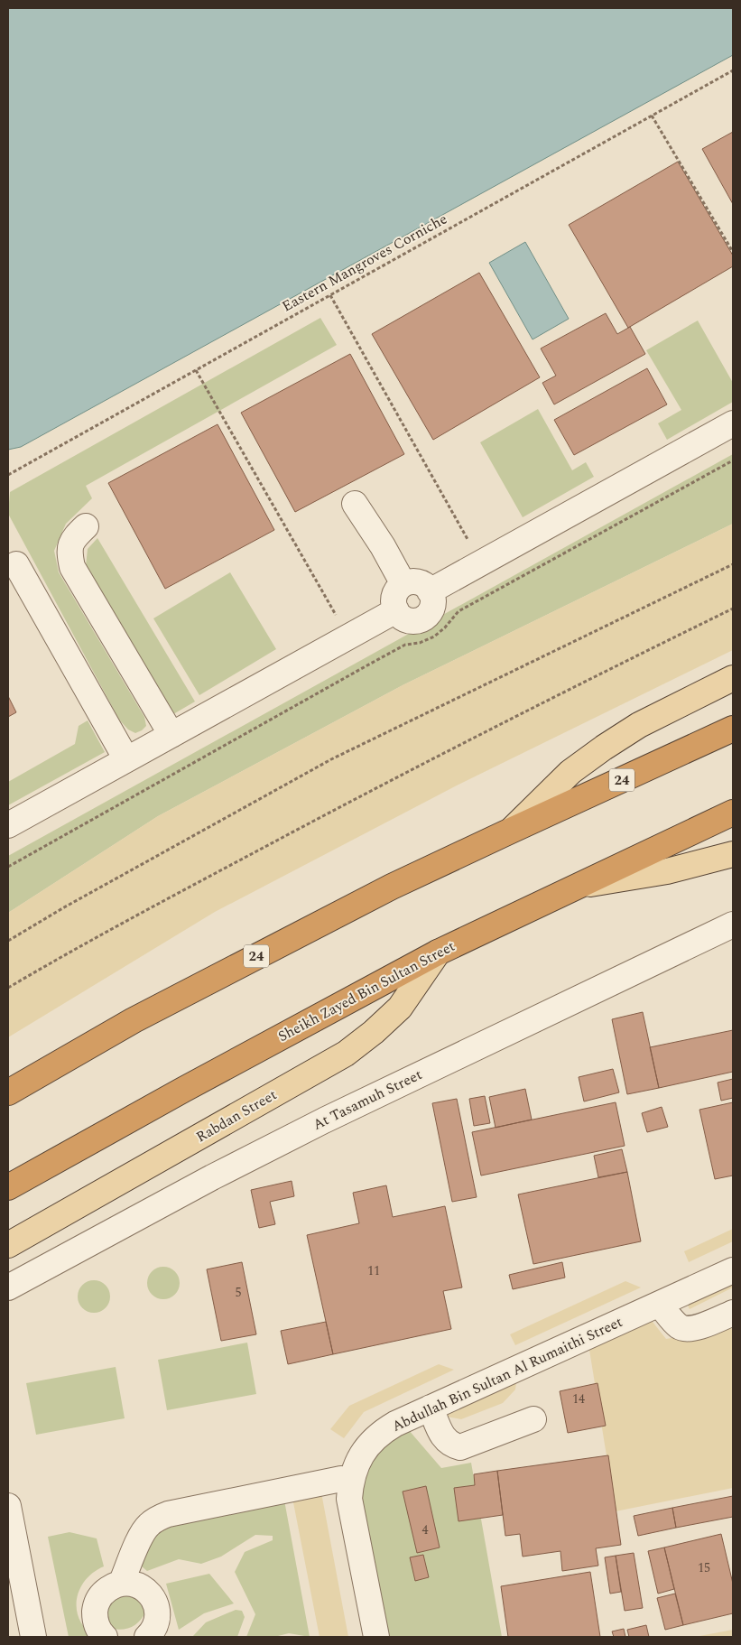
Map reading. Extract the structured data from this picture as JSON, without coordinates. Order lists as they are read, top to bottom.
{
  "streets": {
    "highway": ["24", "Sheikh Zayed Bin Sultan Street"],
    "main road": ["Rabdan Street"],
    "street": ["At Tasamuh Street", "Abdullah Bin Sultan Al Rumaithi Street"],
    "path": ["Eastern Mangroves Corniche"]
  },
  "crossings": [
    ["Sheikh Zayed Bin Sultan Street", "Rabdan Street"]
  ],
  "house_numbers": [
    "11",
    "5",
    "14",
    "4",
    "15"
  ]
}
